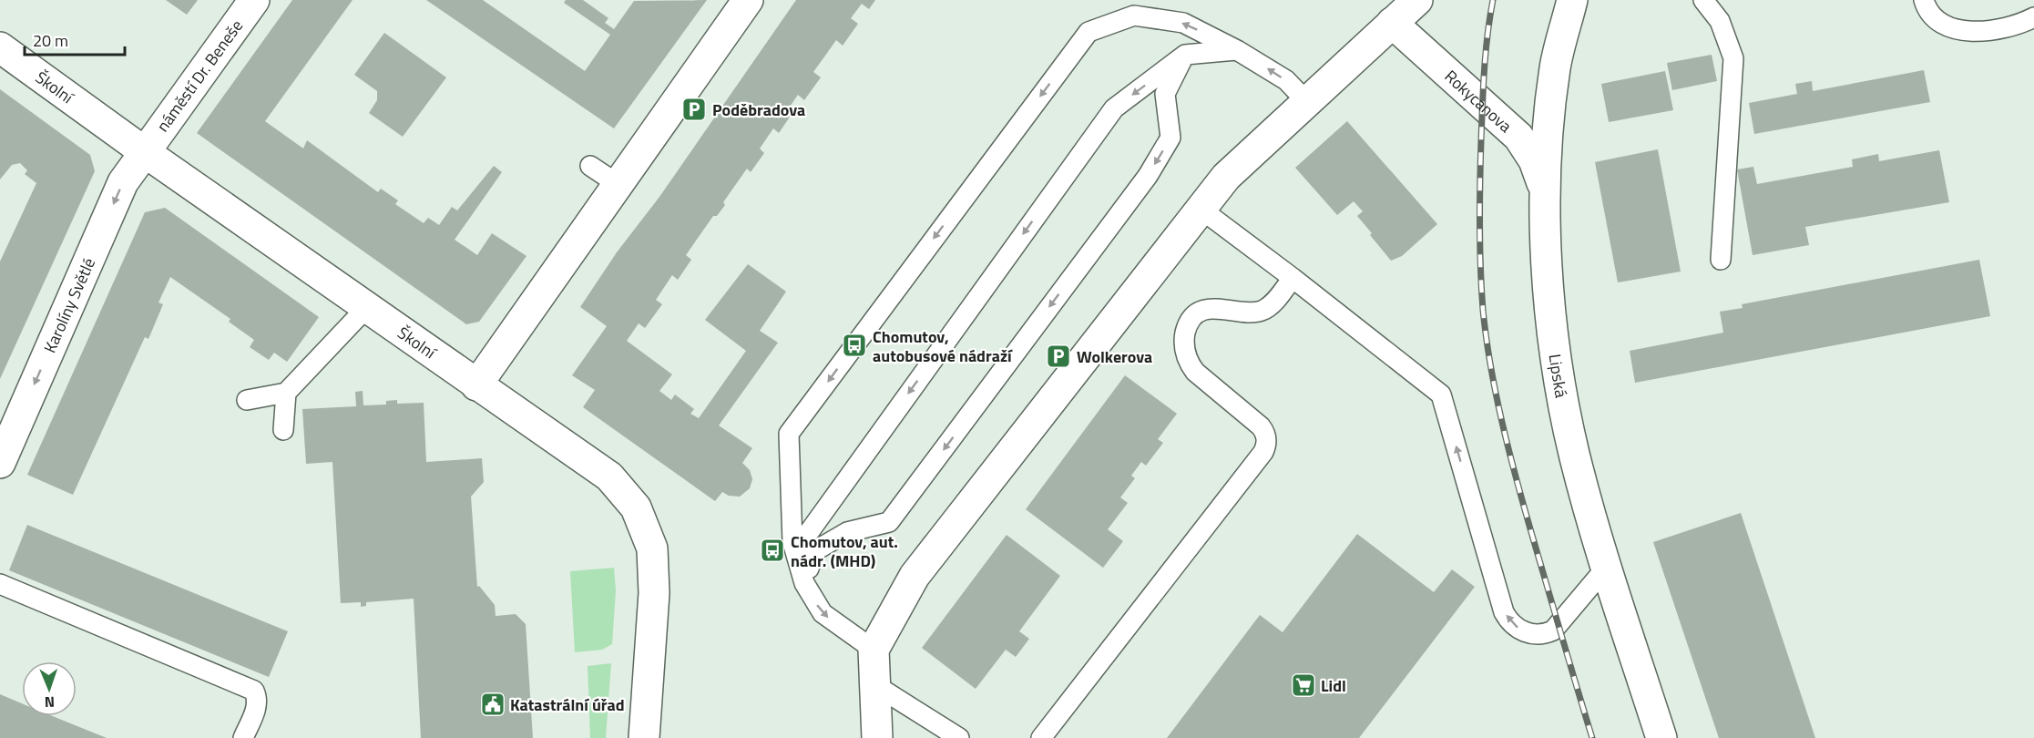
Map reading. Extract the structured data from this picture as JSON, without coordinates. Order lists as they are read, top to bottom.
{
  "streets": {
    "street": [
      "náměstí Dr. Beneše",
      "Školní",
      "Rokycanova",
      "Karolíny Světlé",
      "Lipská"
    ]
  },
  "crossings": [
    ["náměstí Dr. Beneše", "Školní"],
    ["náměstí Dr. Beneše", "Karolíny Světlé"],
    ["Školní", "Karolíny Světlé"],
    ["Rokycanova", "Lipská"]
  ],
  "one_way": ["Karolíny Světlé"],
  "places": {
    "parking": ["Poděbradova", "Wolkerova"],
    "bus stop": ["Chomutov, autobusové nádraží", "Chomutov, aut. nádr. (MHD)"],
    "supermarket": ["Lidl"],
    "public building": ["Katastrální úřad"]
  },
  "scale_bar": "20 m",
  "north": "bottom"
}
